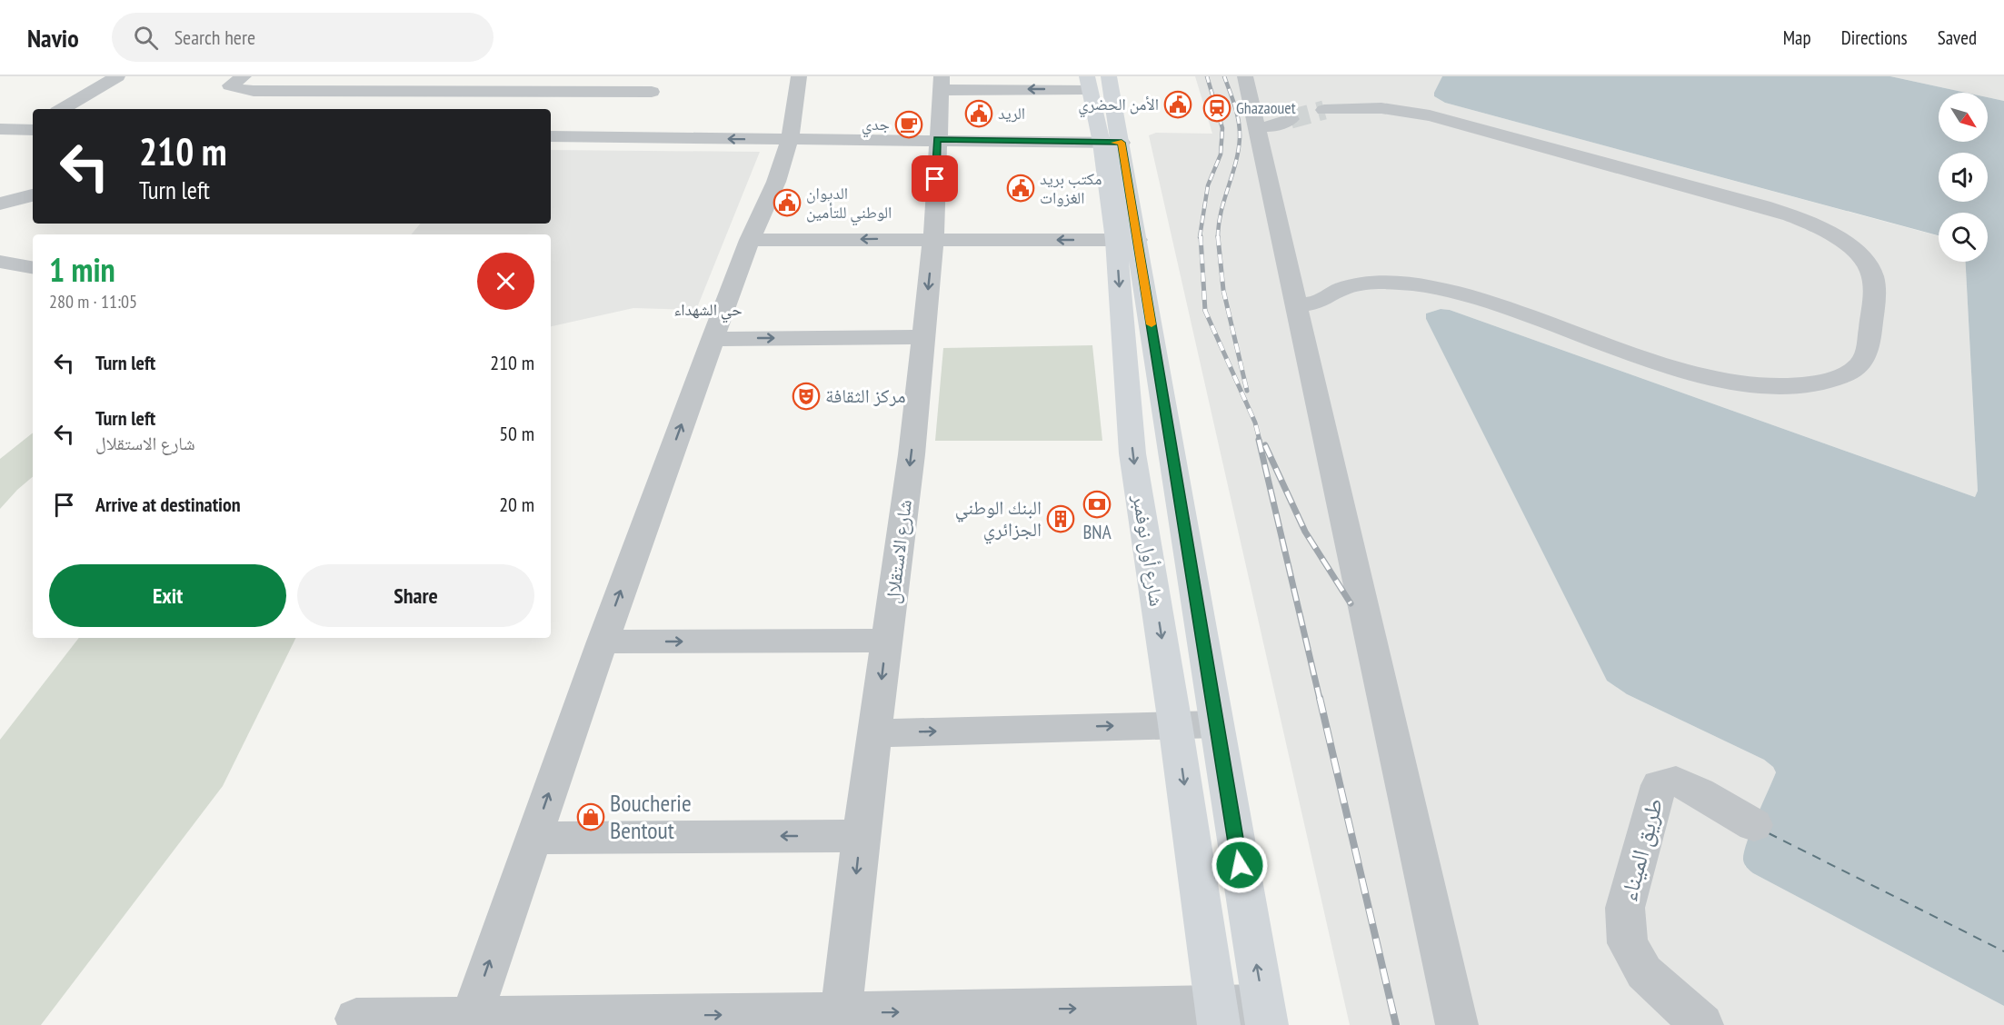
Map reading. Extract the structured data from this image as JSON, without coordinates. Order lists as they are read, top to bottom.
{
  "streets": {
    "main road": ["شارع أول نوفمبر"],
    "street": ["شارع الاستقلال", "طريق الميناء"]
  },
  "districts": ["حي الشهداء"],
  "places": {
    "public building": [
      "الأمن الحضري",
      "الريد",
      "مكتب بريد الغزوات",
      "الديوان الوطني للتأمين"
    ],
    "station": ["Ghazaouet"],
    "cafe": ["جدي"],
    "theatre": ["مركز الثقافة"],
    "bank": ["BNA"],
    "building": ["البنك الوطني الجزائري"],
    "shop": ["Boucherie Bentout"]
  },
  "north": "bottom right",
  "page": {
    "header": "Navio",
    "search": "Search here",
    "nav": ["Map", "Directions", "Saved"],
    "turn": ["210 m", "Turn left"],
    "heading": ["1 min", "280 m · 11:05"],
    "list": [
      {
        "name": "Turn left",
        "value": "210 m"
      },
      {
        "name": "Turn left",
        "note": "شارع الاستقلال",
        "value": "50 m"
      },
      {
        "name": "Arrive at destination",
        "value": "20 m"
      }
    ],
    "buttons": ["Exit", "Share"]
  }
}
